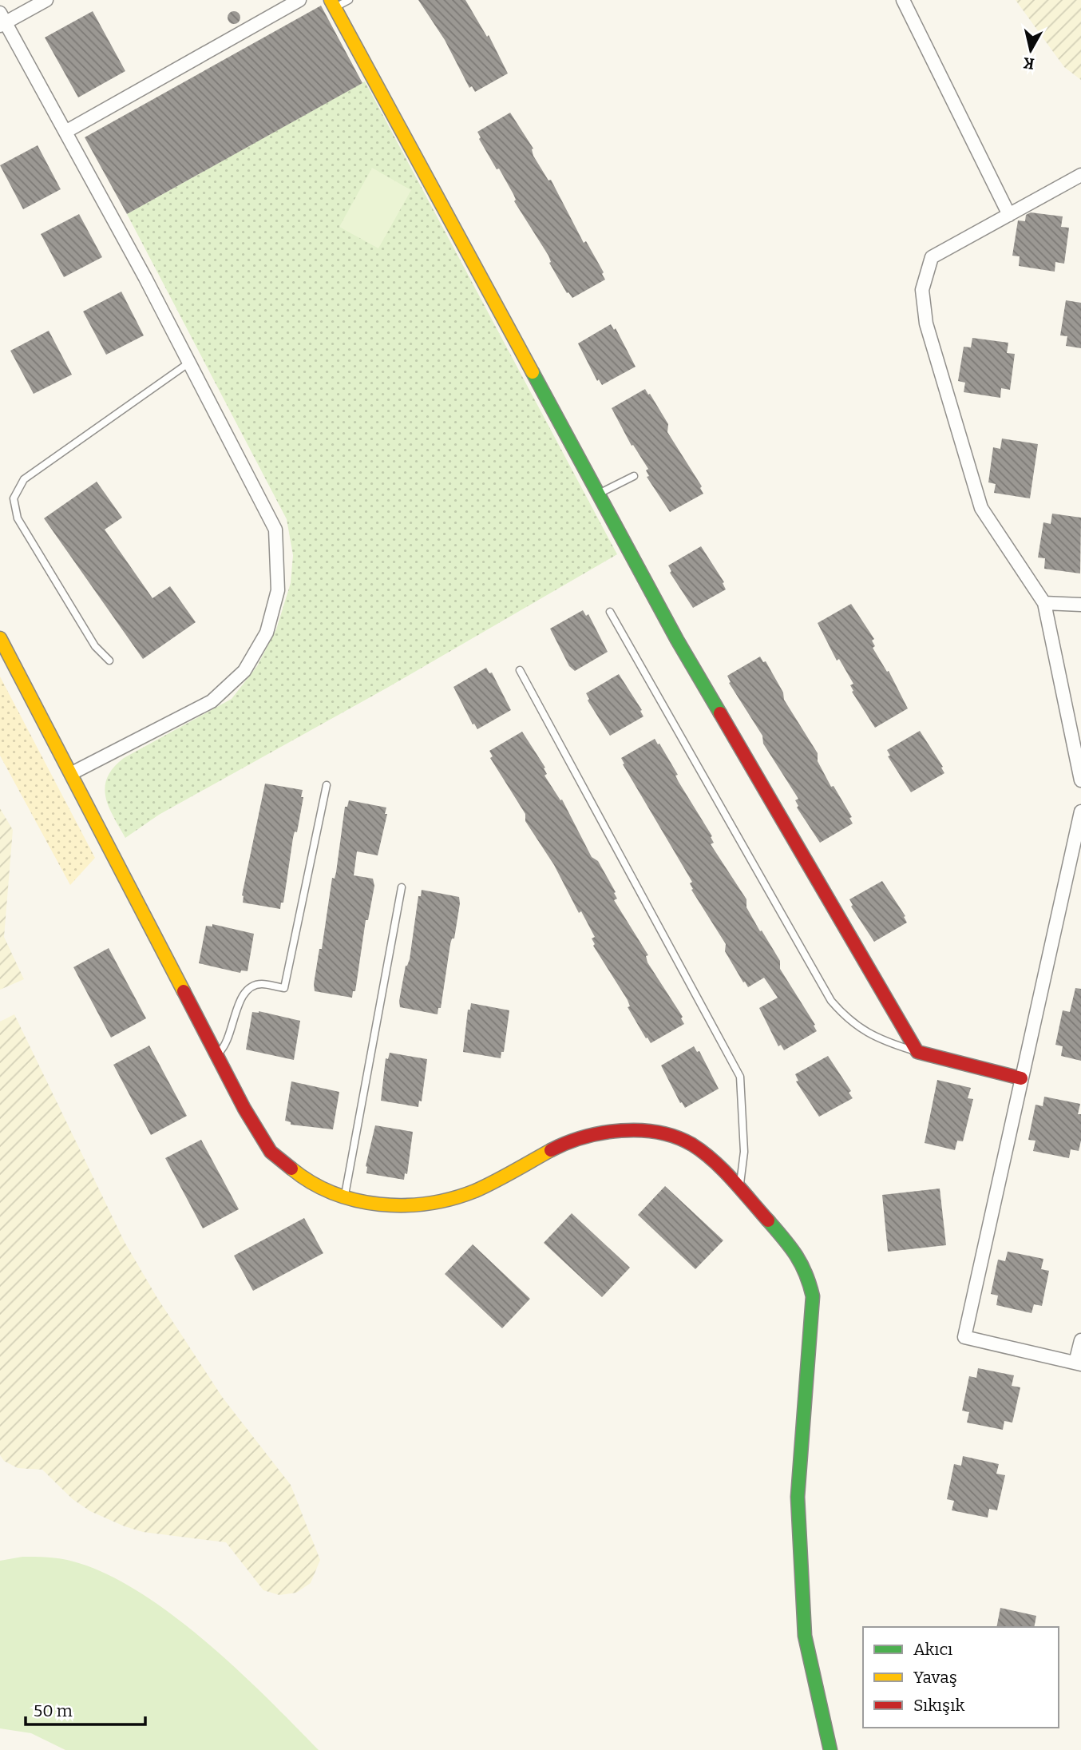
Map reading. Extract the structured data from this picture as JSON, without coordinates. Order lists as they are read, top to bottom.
{
  "legend": ["Akıcı", "Yavaş", "Sıkışık"],
  "scale_bar": "50 m",
  "north": "bottom"
}
